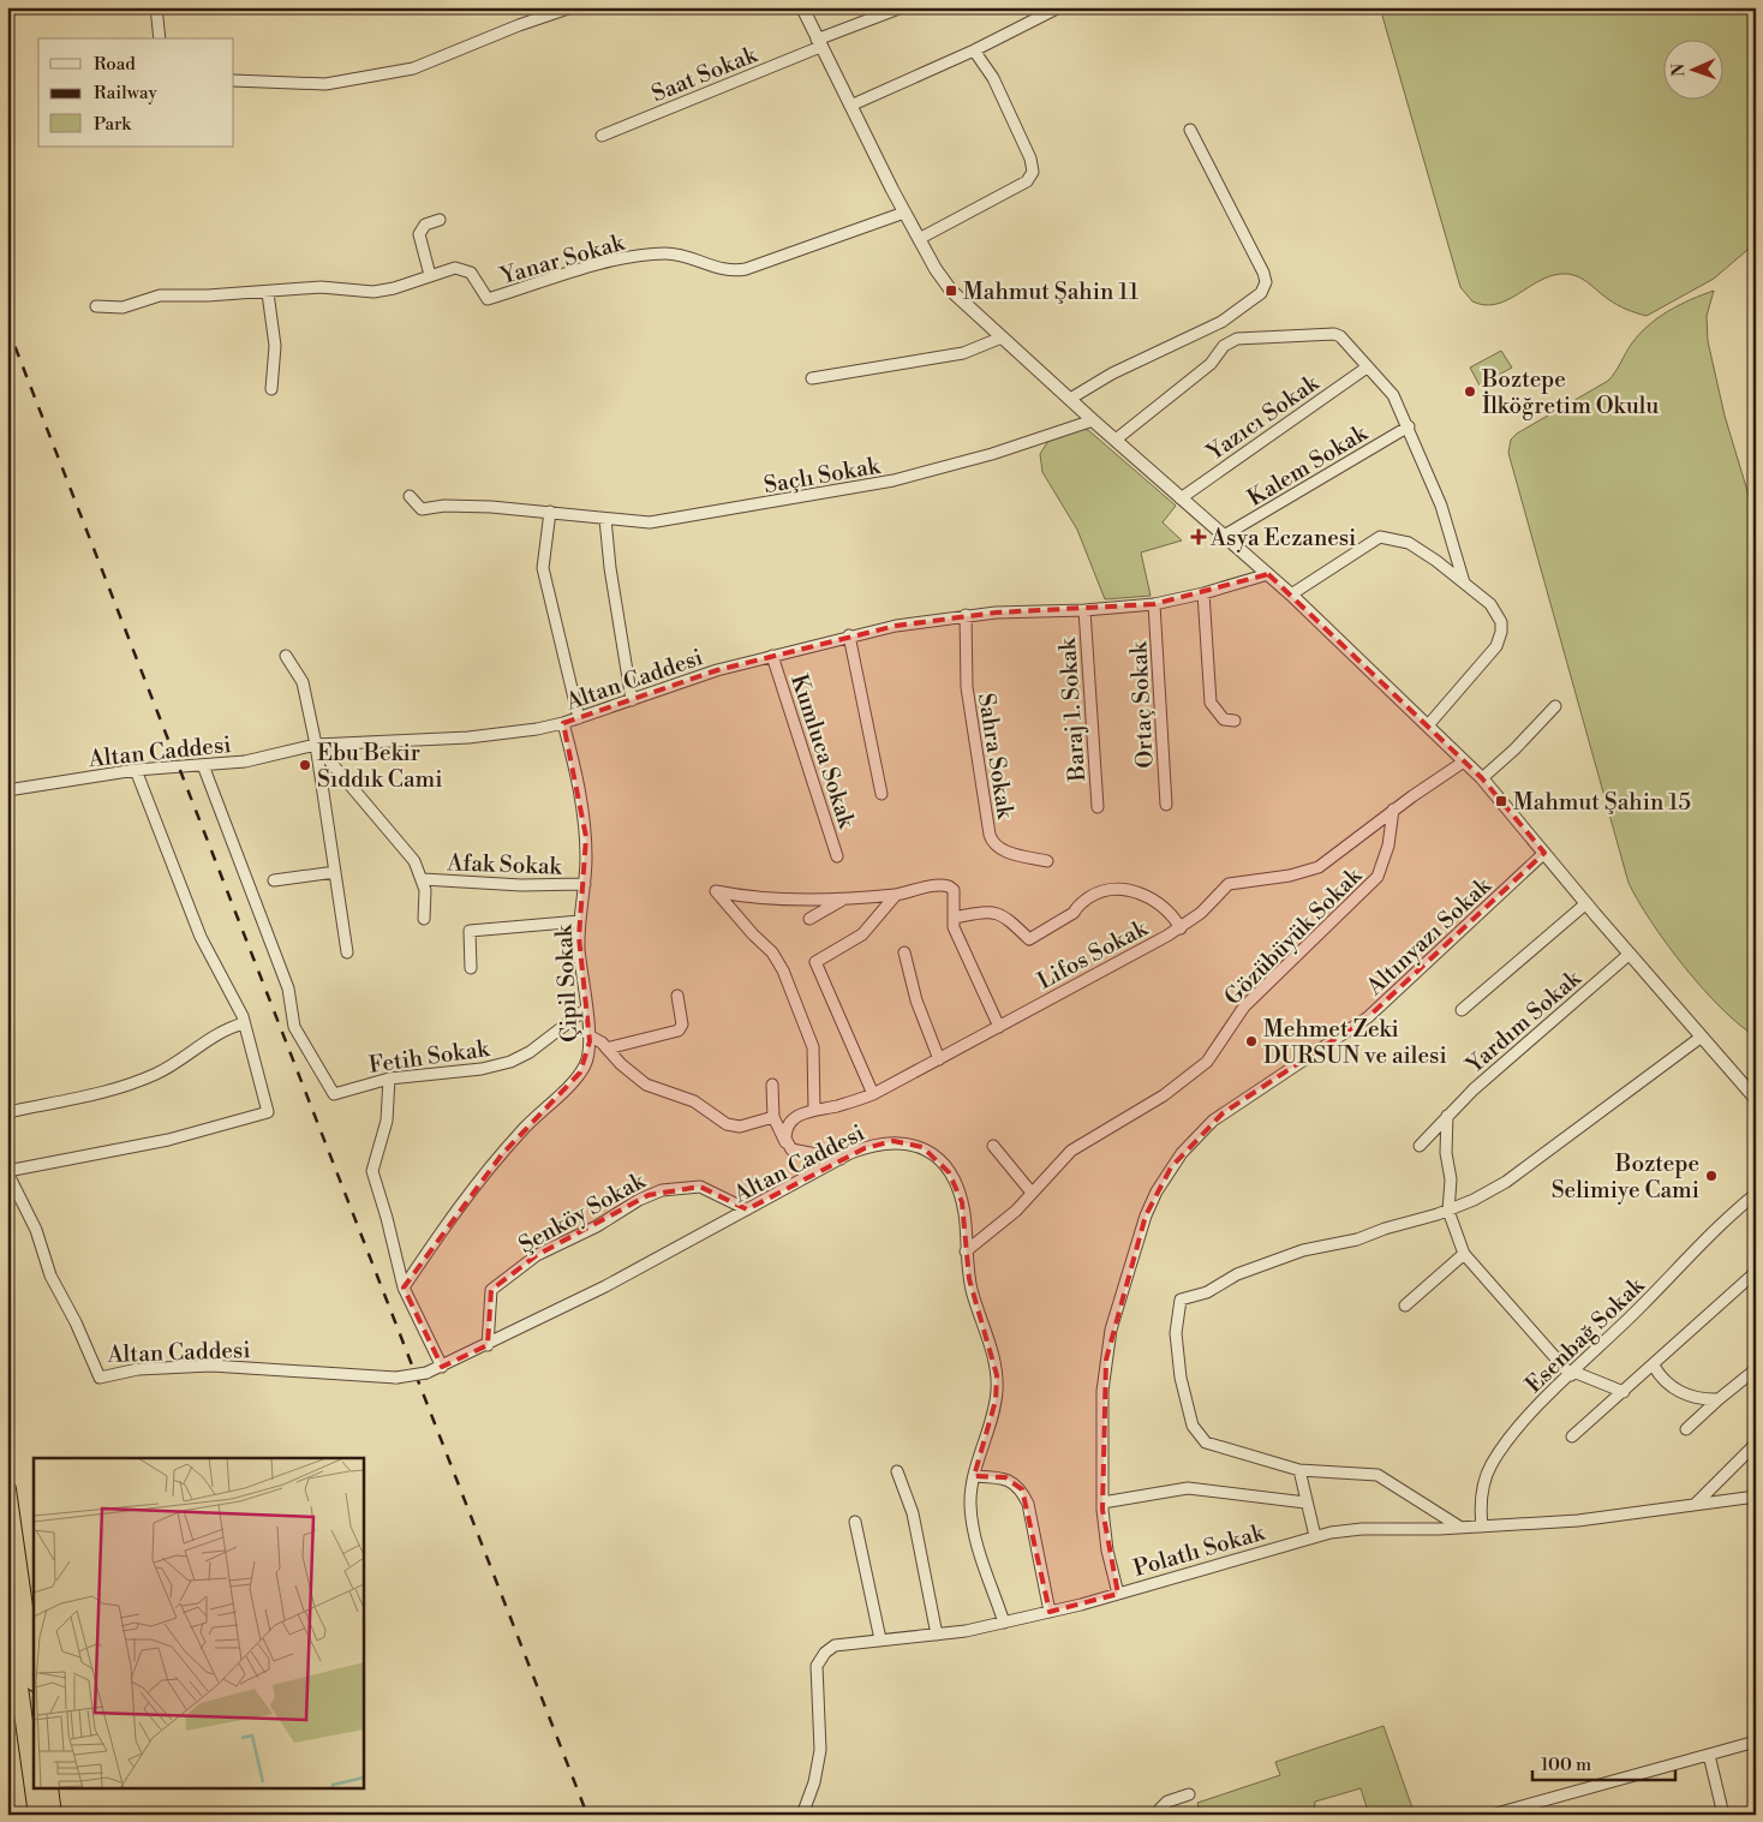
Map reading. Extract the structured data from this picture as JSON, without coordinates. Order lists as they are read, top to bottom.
{
  "streets": {
    "street": [
      "Saat Sokak",
      "Yanar Sokak",
      "Yazıcı Sokak",
      "Kalem Sokak",
      "Saçlı Sokak",
      "Altan Caddesi",
      "Ortaç Sokak",
      "Baraj 1. Sokak",
      "Kumluca Sokak",
      "Sahra Sokak",
      "Afak Sokak",
      "Gözübüyük Sokak",
      "Altınyazı Sokak",
      "Lifos Sokak",
      "Çipil Sokak",
      "Yardım Sokak",
      "Fetih Sokak",
      "Şenköy Sokak",
      "Esenbağ Sokak",
      "Polatlı Sokak"
    ]
  },
  "crossings": [
    ["Altan Caddesi", "Ortaç Sokak"],
    ["Altan Caddesi", "Baraj 1. Sokak"],
    ["Altan Caddesi", "Kumluca Sokak"],
    ["Altan Caddesi", "Sahra Sokak"],
    ["Altan Caddesi", "Gözübüyük Sokak"],
    ["Altan Caddesi", "Çipil Sokak"],
    ["Altan Caddesi", "Fetih Sokak"],
    ["Altan Caddesi", "Şenköy Sokak"],
    ["Altan Caddesi", "Polatlı Sokak"],
    ["Afak Sokak", "Çipil Sokak"],
    ["Gözübüyük Sokak", "Lifos Sokak"],
    ["Altınyazı Sokak", "Polatlı Sokak"],
    ["Çipil Sokak", "Fetih Sokak"],
    ["Esenbağ Sokak", "Polatlı Sokak"]
  ],
  "places": {
    "transit": ["Mahmut Şahin 11", "Mahmut Şahin 15"],
    "other": [
      "Boztepe İlköğretim Okulu",
      "Ebu Bekir Sıddık Cami",
      "Mehmet Zeki DURSUN ve ailesi",
      "Boztepe Selimiye Cami"
    ],
    "health": ["Asya Eczanesi"]
  },
  "legend": ["Road", "Railway", "Park"],
  "scale_bar": "100 m",
  "north": "left"
}
